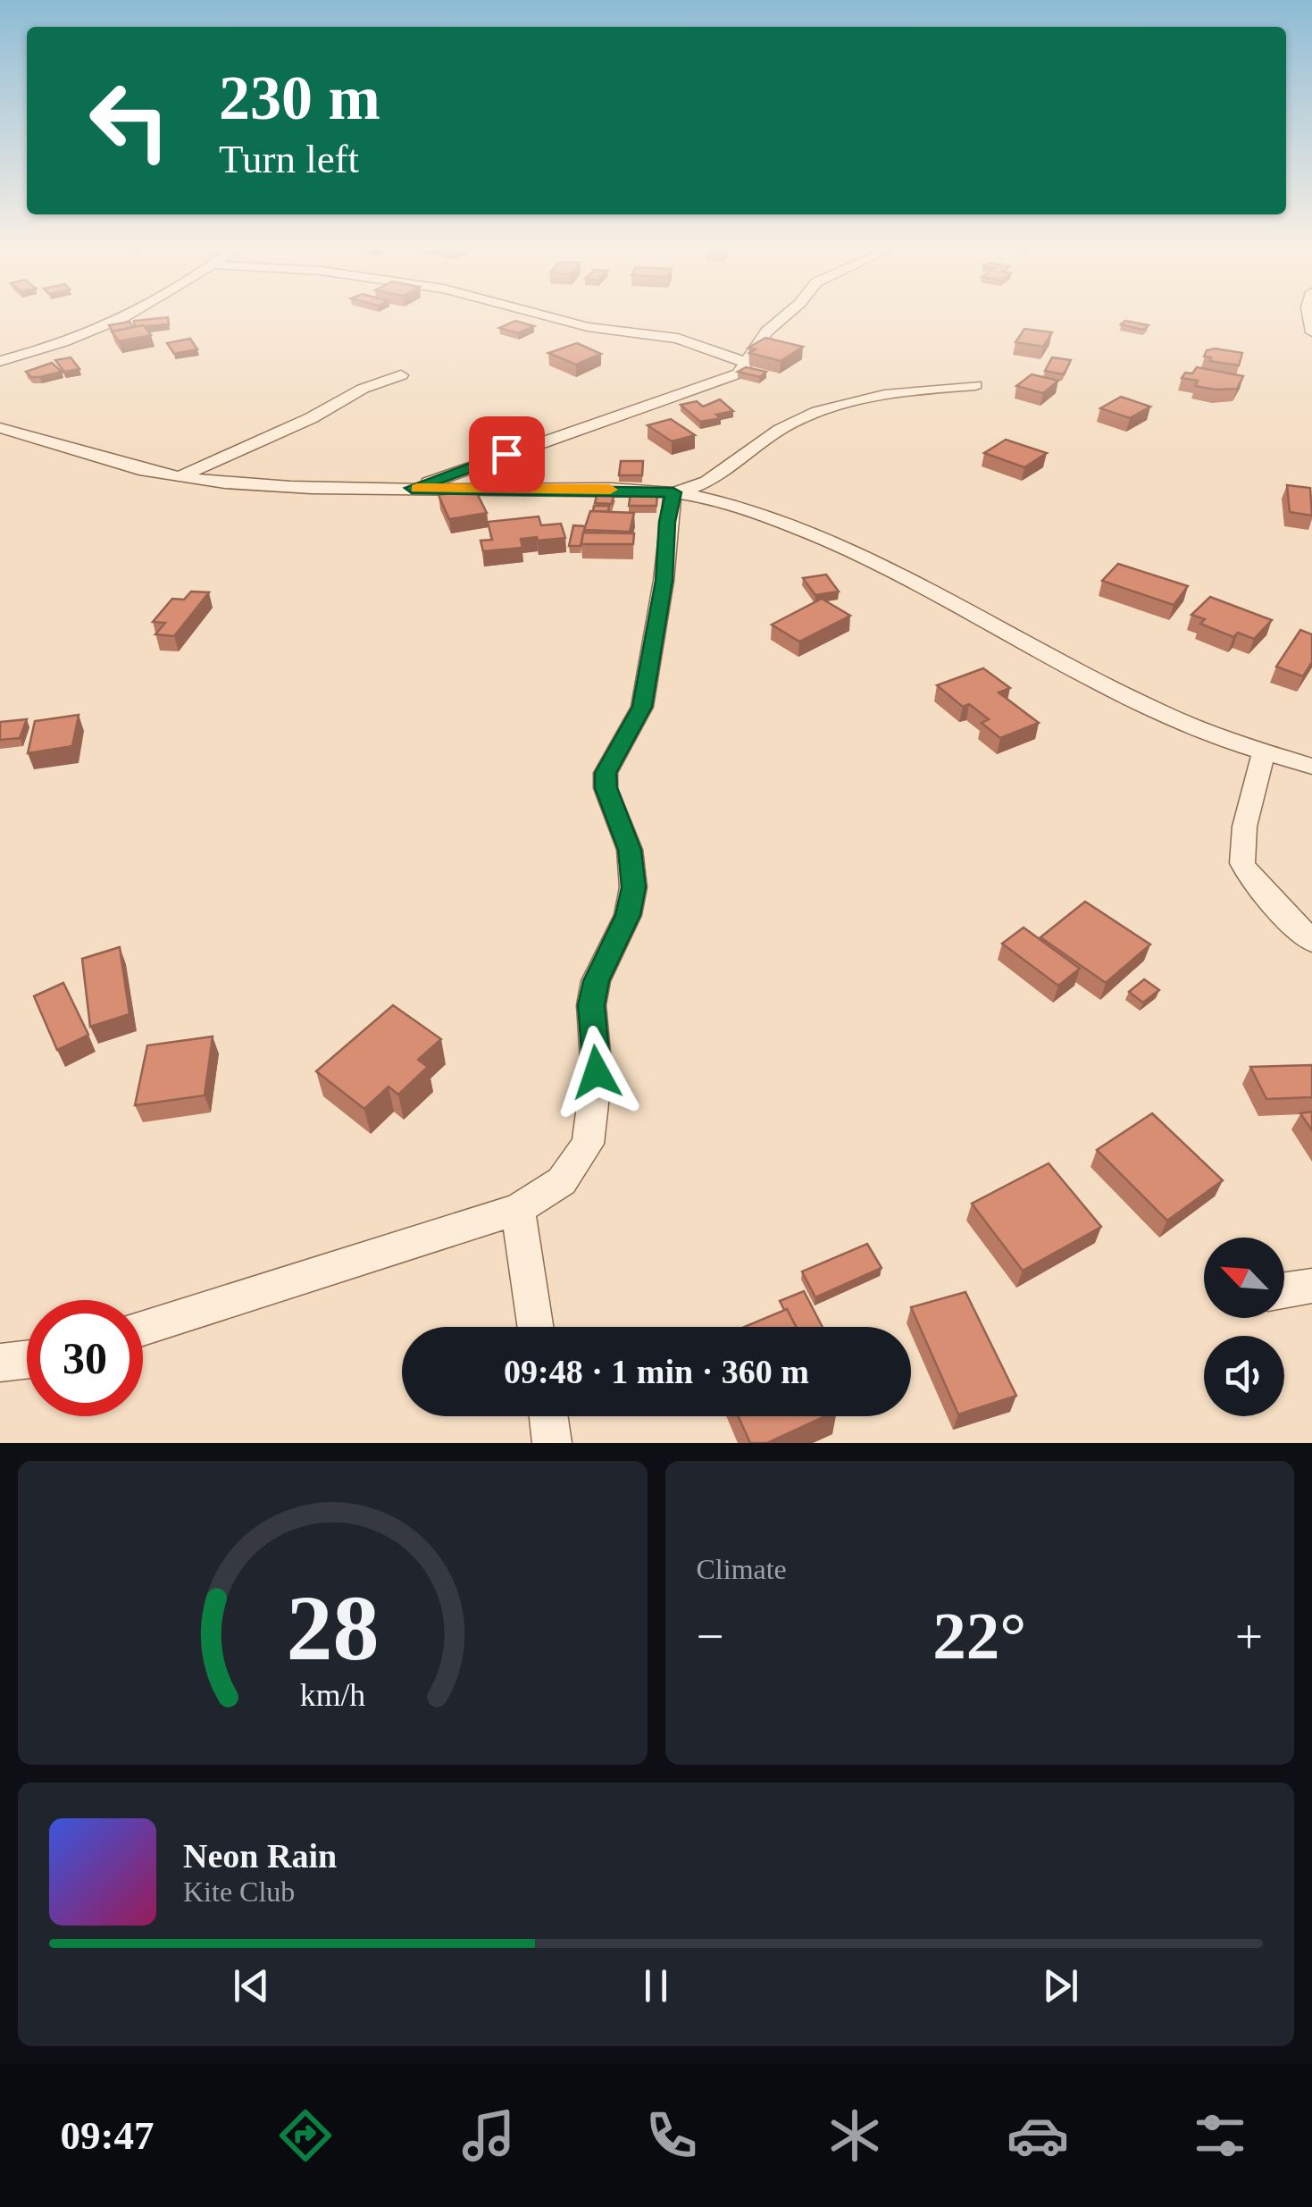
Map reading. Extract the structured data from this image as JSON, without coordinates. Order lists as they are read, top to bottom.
{
  "north": "top left",
  "page": {
    "turn": ["230 m", "Turn left"],
    "limit": "30",
    "trip": "09:48 · 1 min · 360 m",
    "tile": "Climate",
    "heat": ["−", "22°", "+"],
    "song": ["Neon Rain", "Kite Club"],
    "tabs": "09:47",
    "gauge": ["28", "km/h"]
  }
}
